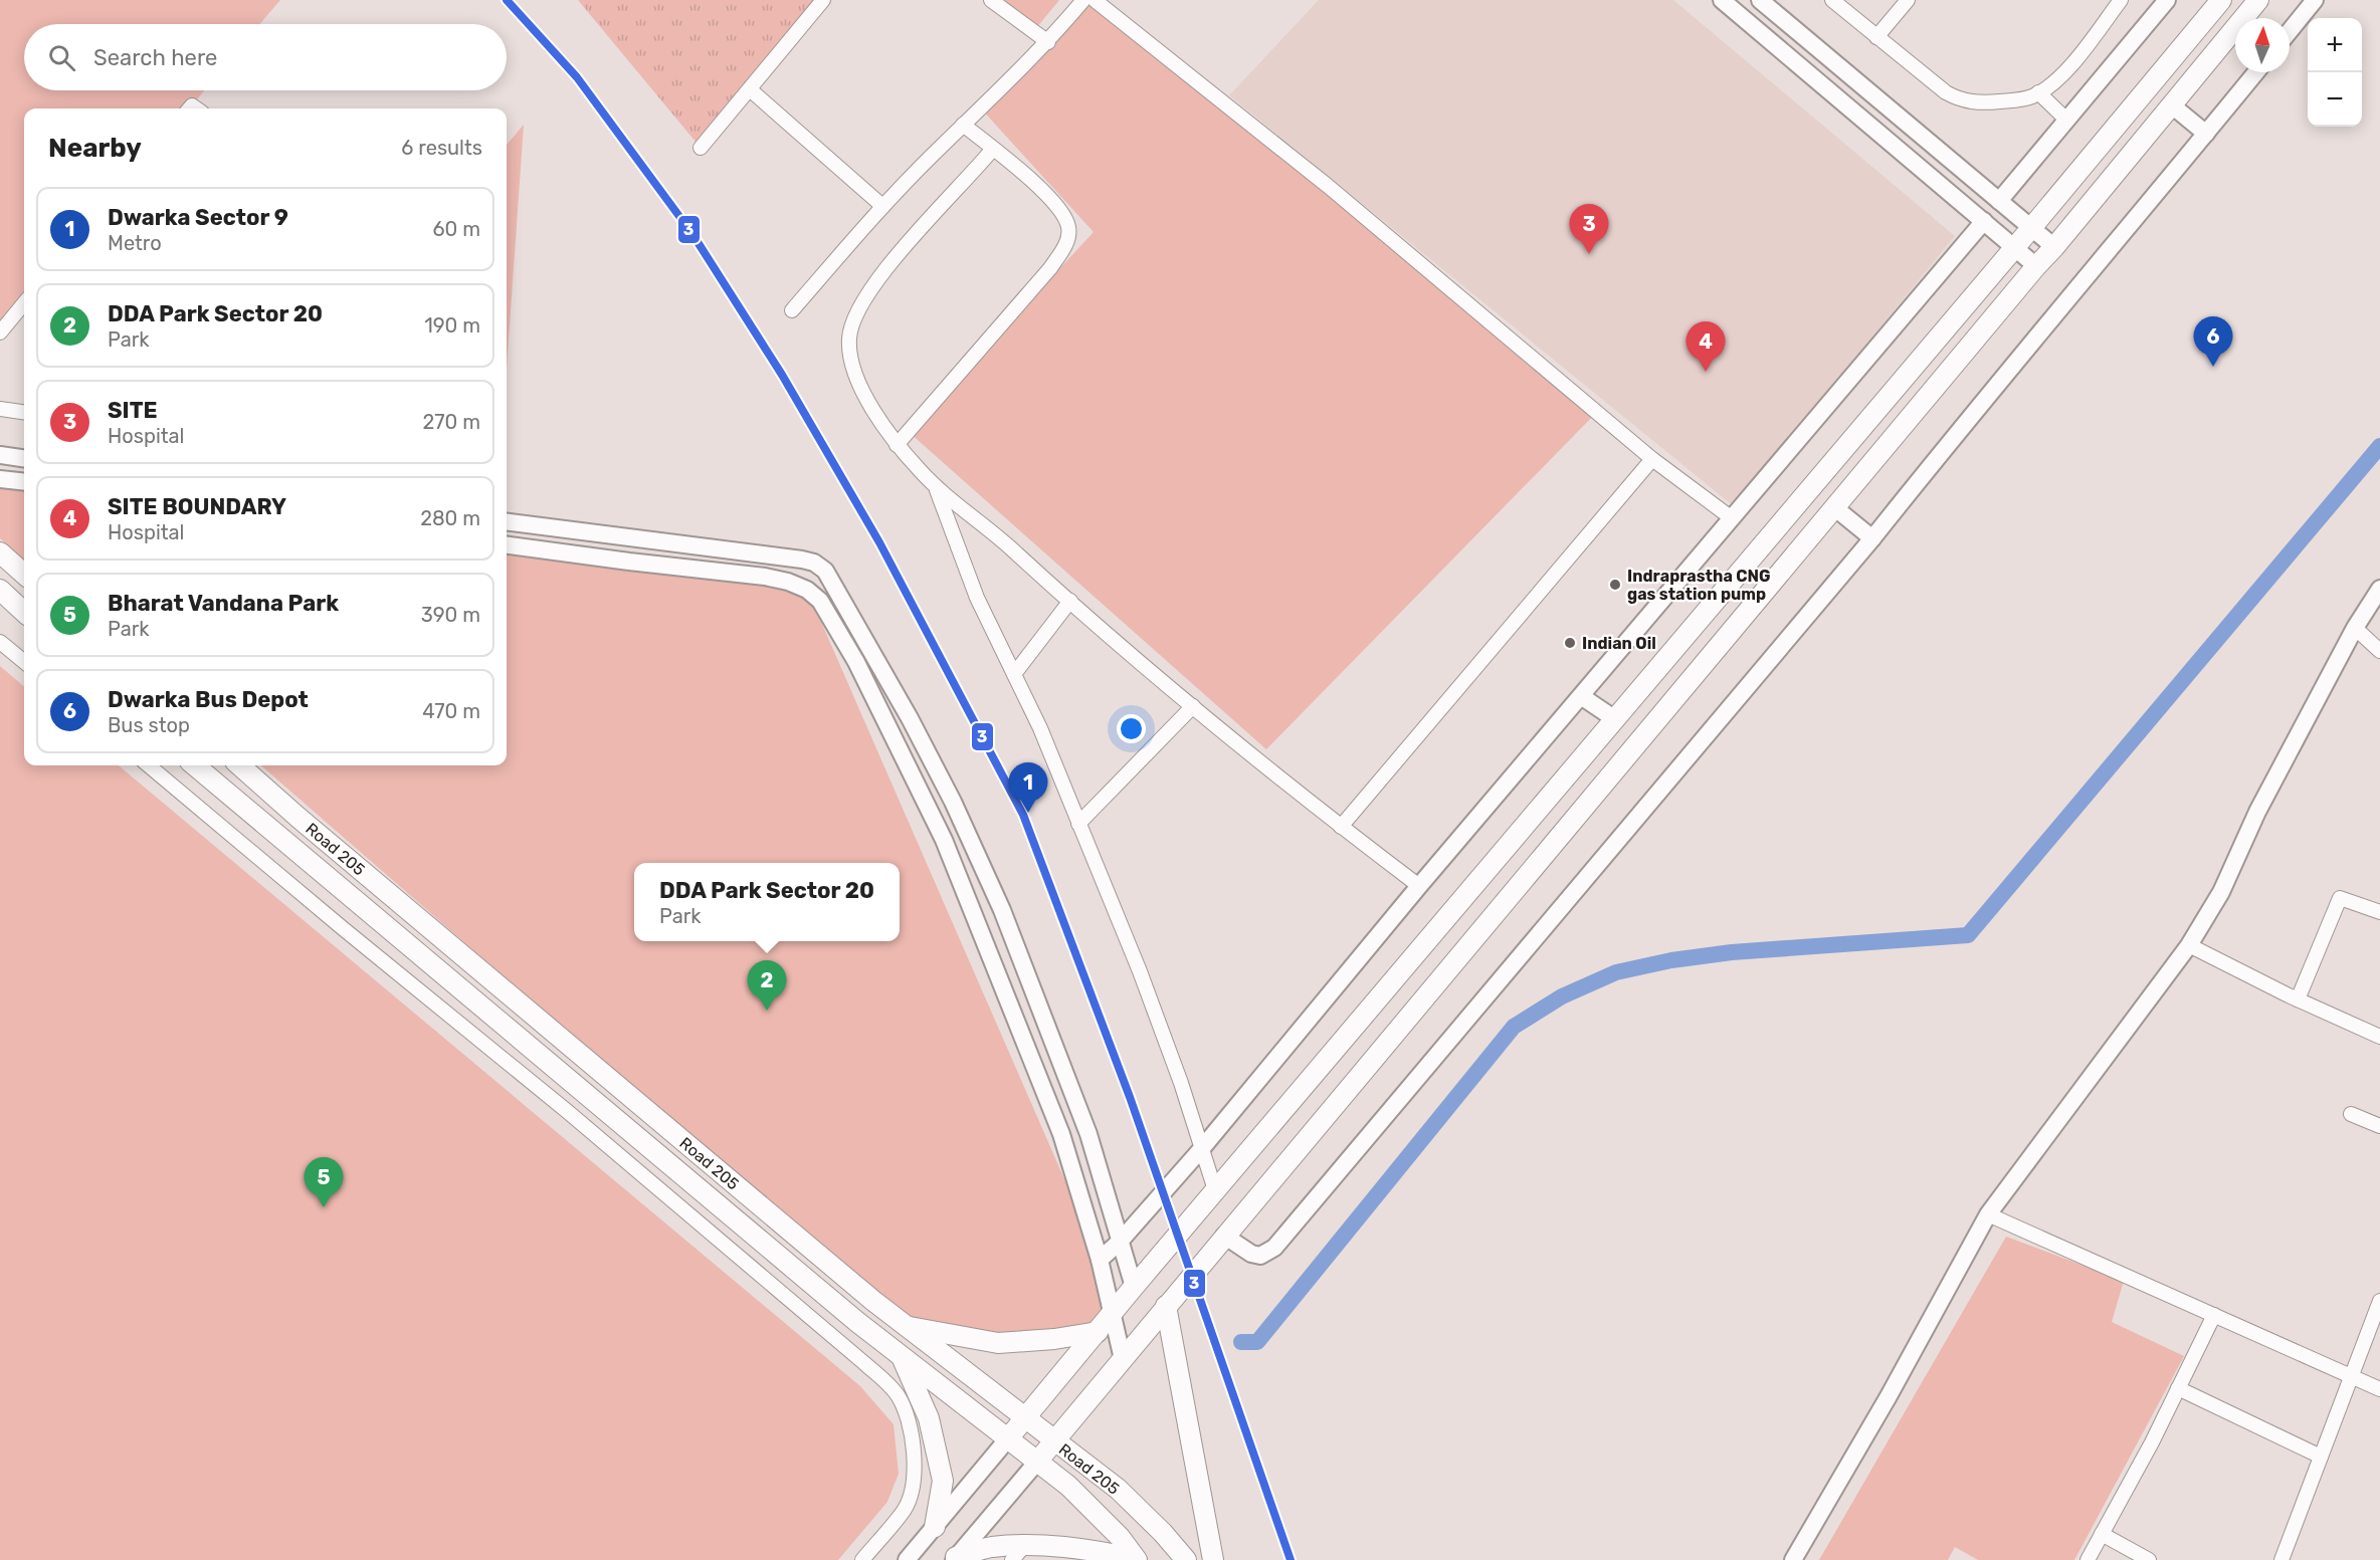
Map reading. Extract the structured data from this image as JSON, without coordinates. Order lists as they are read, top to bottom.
{
  "streets": {
    "main road": ["Road 205"]
  },
  "places": ["Indraprastha CNG gas station pump", "Indian Oil"],
  "lines": ["transit line 3"],
  "north": "top",
  "page": {
    "map_buttons": ["+", "−"],
    "search": "Search here",
    "heading": ["Nearby", "6 results"],
    "list": [
      {
        "mark": "1",
        "name": "Dwarka Sector 9",
        "note": "Metro",
        "value": "60 m"
      },
      {
        "mark": "2",
        "name": "DDA Park Sector 20",
        "note": "Park",
        "value": "190 m"
      },
      {
        "mark": "3",
        "name": "SITE",
        "note": "Hospital",
        "value": "270 m"
      },
      {
        "mark": "4",
        "name": "SITE BOUNDARY",
        "note": "Hospital",
        "value": "280 m"
      },
      {
        "mark": "5",
        "name": "Bharat Vandana Park",
        "note": "Park",
        "value": "390 m"
      },
      {
        "mark": "6",
        "name": "Dwarka Bus Depot",
        "note": "Bus stop",
        "value": "470 m"
      }
    ],
    "pins": [
      "3",
      "6",
      "4",
      "1",
      "2",
      "5"
    ],
    "popup": ["DDA Park Sector 20", "Park"]
  }
}
